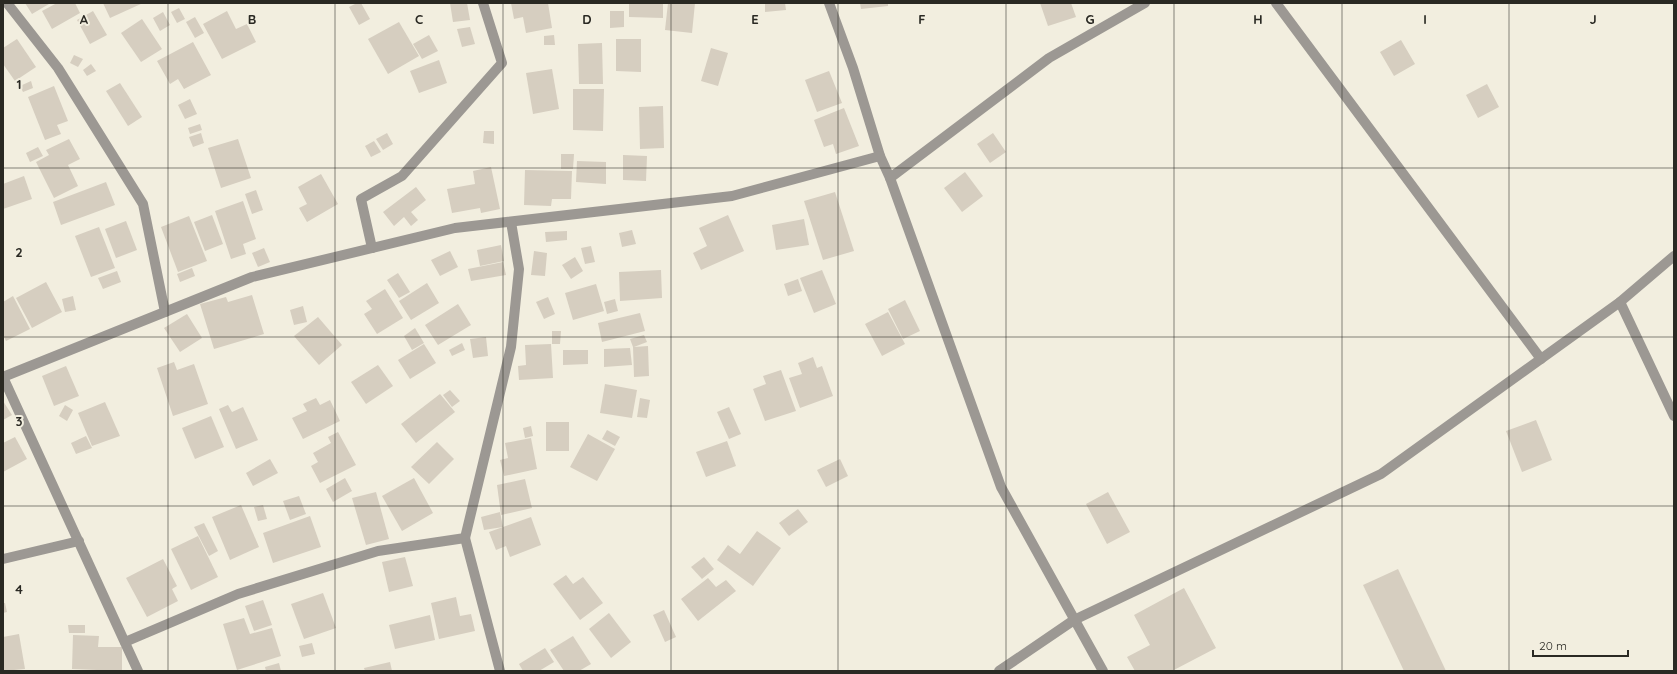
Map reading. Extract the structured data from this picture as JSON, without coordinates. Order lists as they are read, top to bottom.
{
  "scale_bar": "20 m",
  "grid": {
    "columns": [
      "A",
      "B",
      "C",
      "D",
      "E",
      "F",
      "G",
      "H",
      "I",
      "J"
    ],
    "rows": [
      "1",
      "2",
      "3",
      "4"
    ]
  }
}
